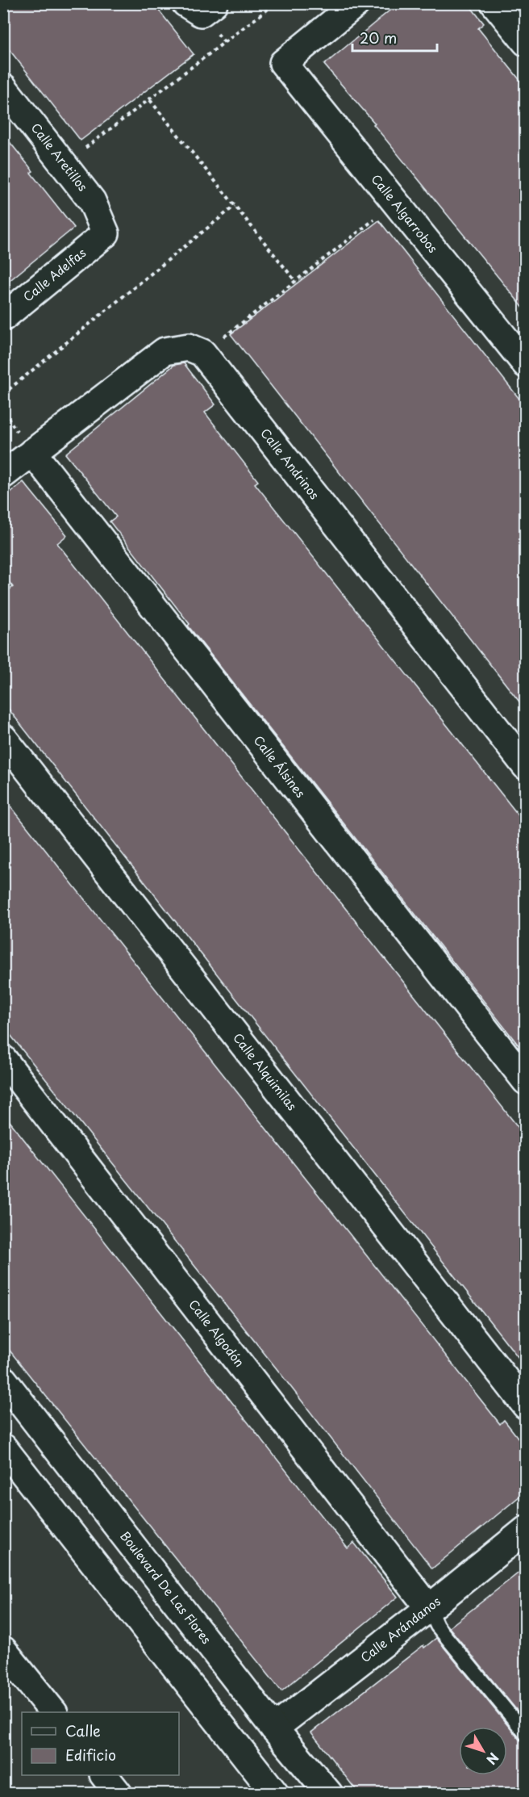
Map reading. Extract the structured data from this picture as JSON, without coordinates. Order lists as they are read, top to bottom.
{
  "streets": {
    "street": [
      "Calle Aretillos",
      "Calle Algarrobos",
      "Calle Adelfas",
      "Calle Andrinos",
      "Calle Álsines",
      "Calle Alquimilas",
      "Calle Algodón",
      "Boulevard De Las Flores",
      "Calle Arándanos"
    ]
  },
  "crossings": [
    ["Calle Aretillos", "Calle Adelfas"],
    ["Calle Algodón", "Calle Arándanos"],
    ["Boulevard De Las Flores", "Calle Arándanos"]
  ],
  "legend": ["Calle", "Edificio"],
  "scale_bar": "20 m",
  "north": "bottom right"
}
